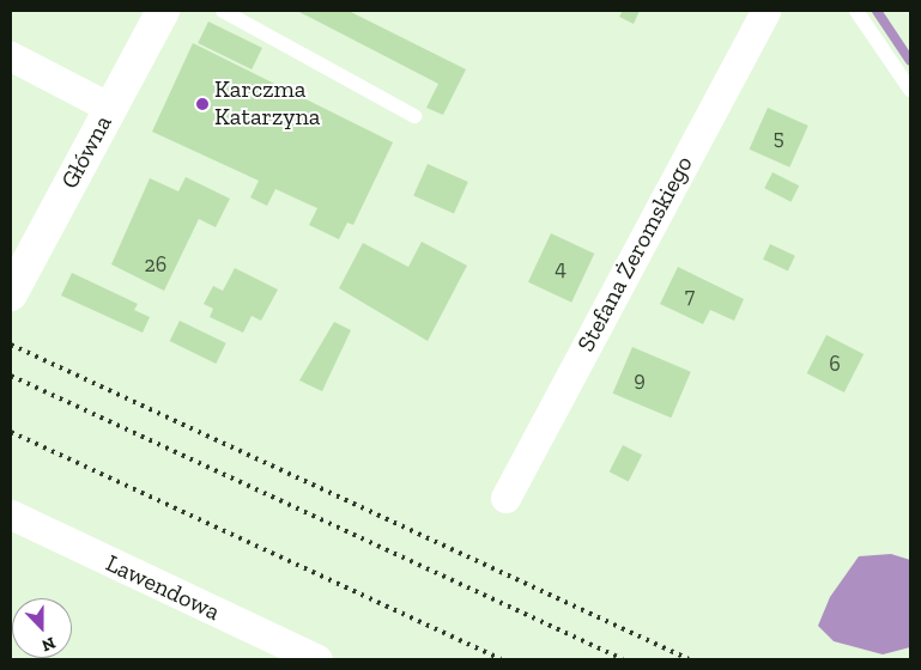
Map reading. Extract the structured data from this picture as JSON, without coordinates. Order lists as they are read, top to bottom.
{
  "streets": {
    "street": ["Główna", "Stefana Żeromskiego", "Lawendowa"]
  },
  "places": ["Karczma Katarzyna"],
  "house_numbers": [
    "5",
    "26",
    "4",
    "7",
    "6",
    "9"
  ],
  "north": "bottom"
}
